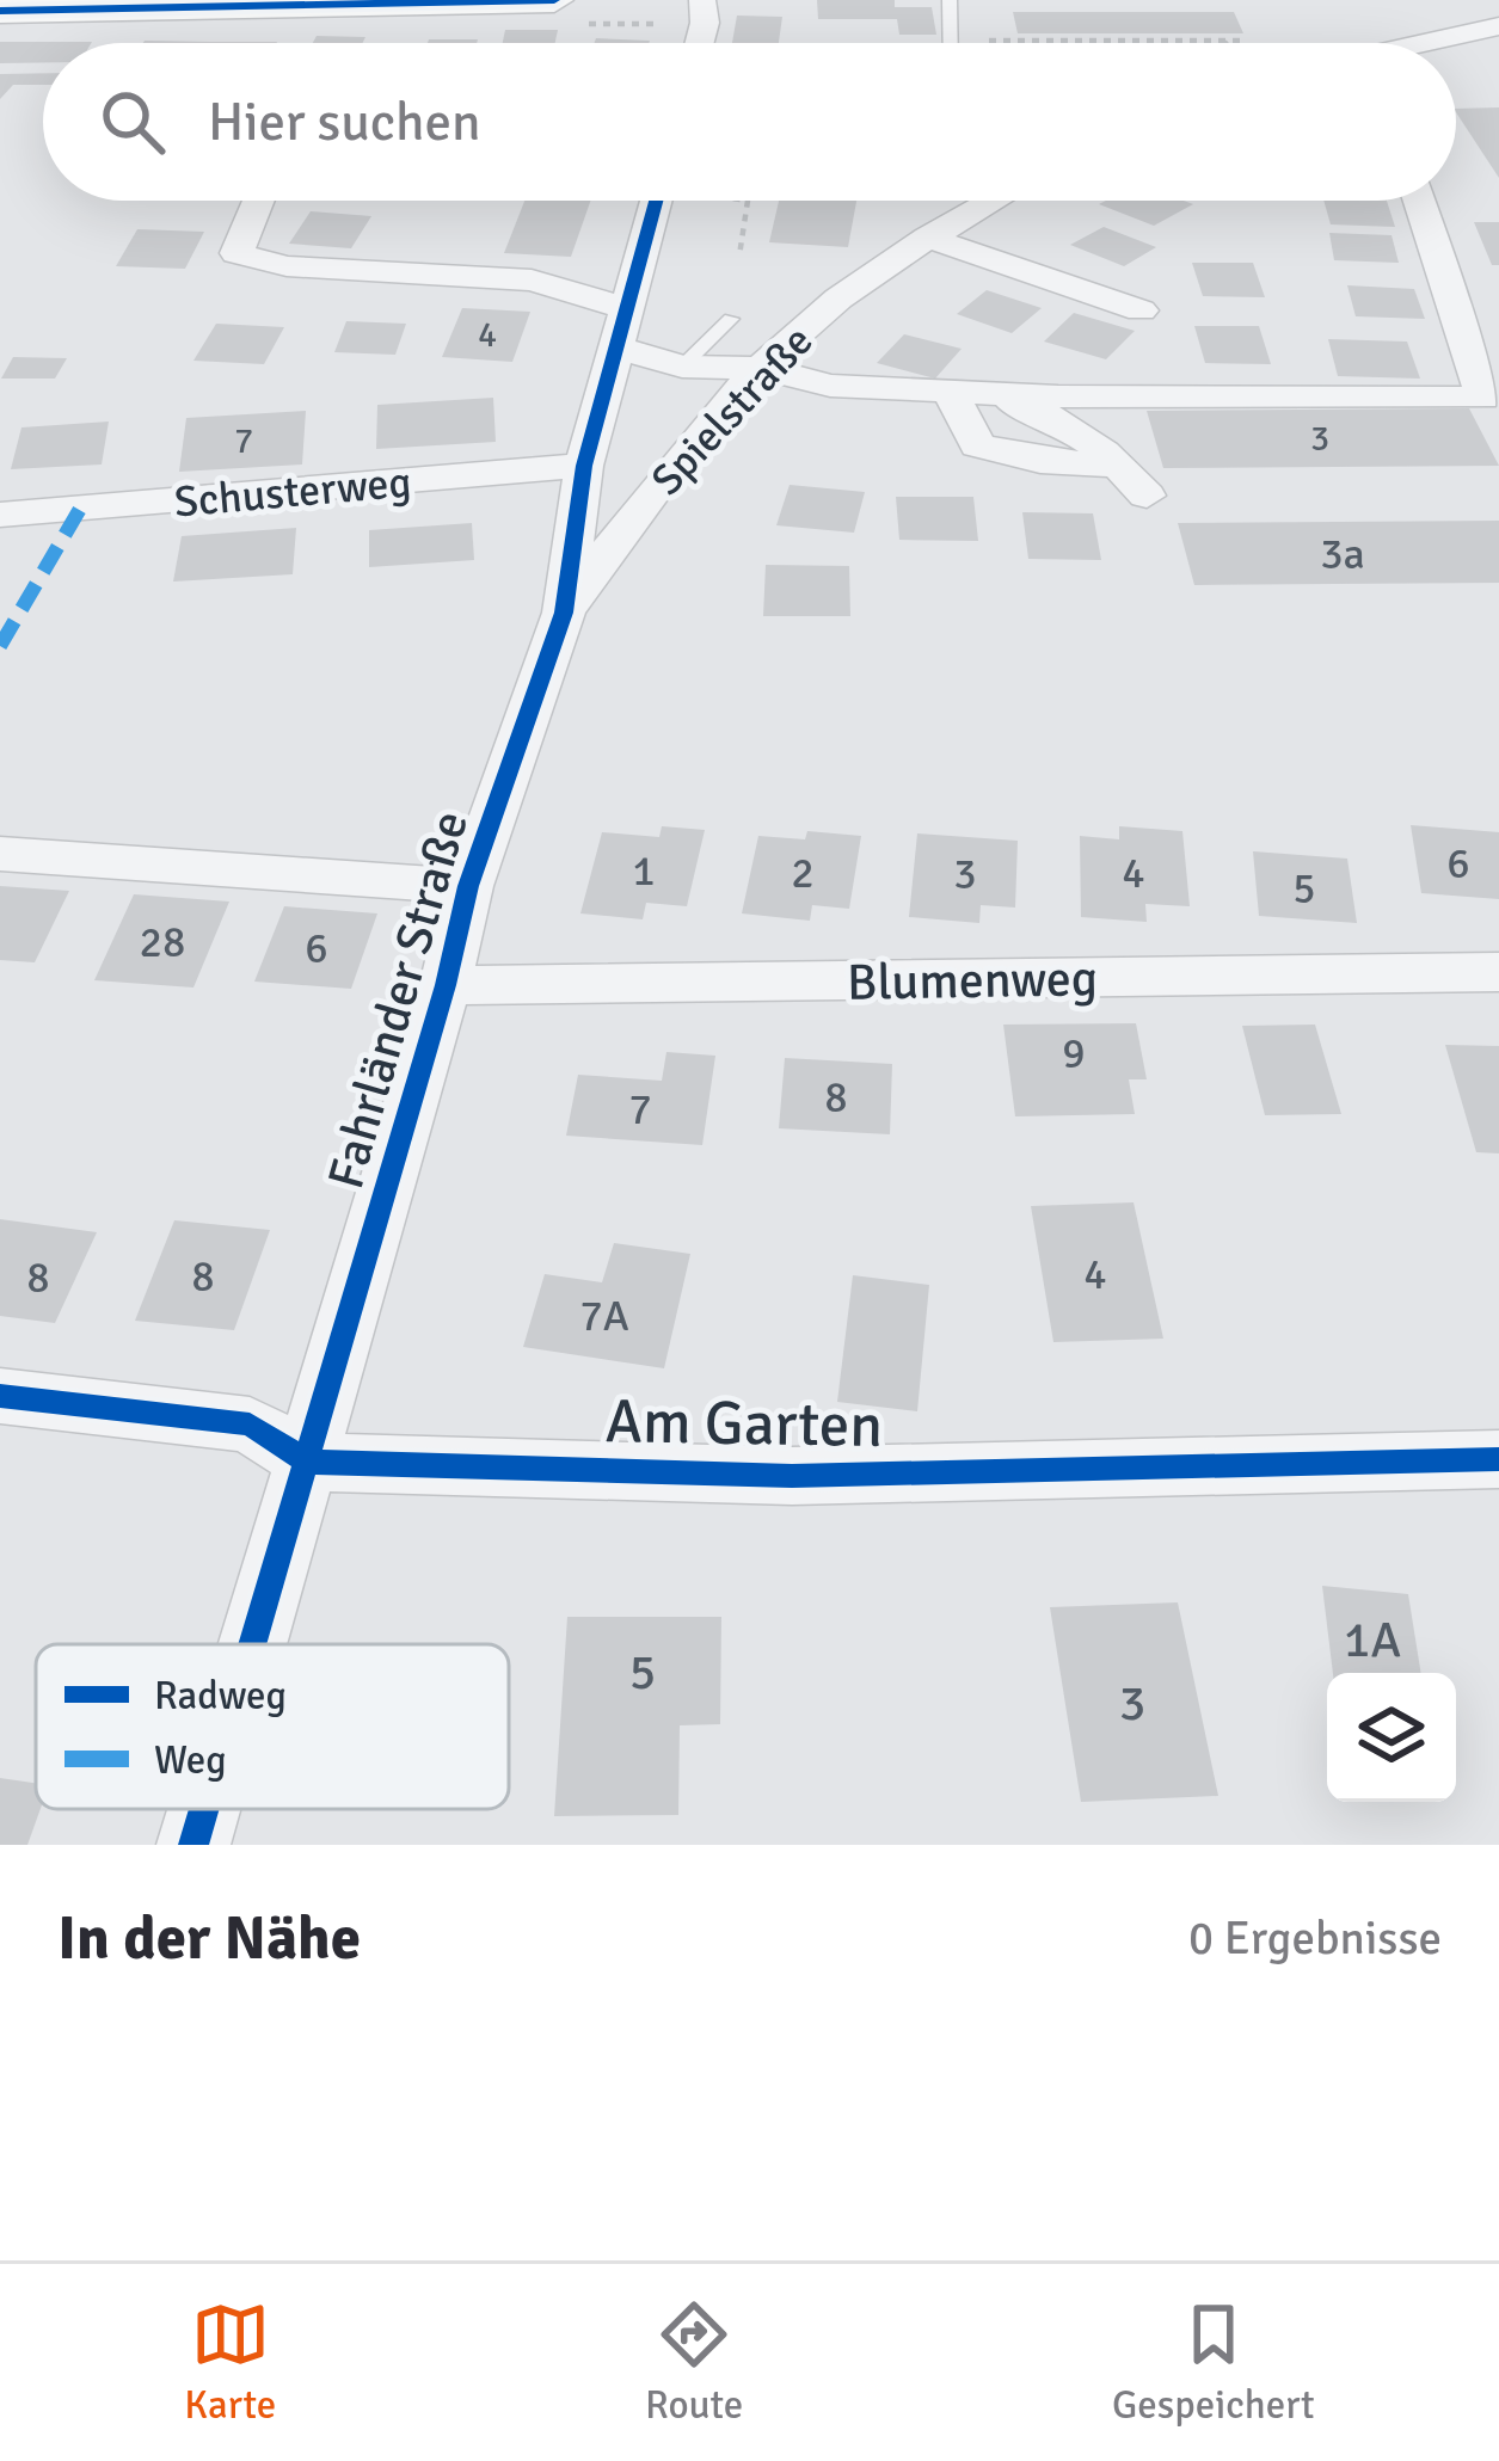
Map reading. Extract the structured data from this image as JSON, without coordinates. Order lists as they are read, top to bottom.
{
  "streets": {
    "street": [
      "Spielstraße",
      "Schusterweg",
      "Blumenweg",
      "Fahrländer Straße",
      "Am Garten"
    ]
  },
  "crossings": [
    ["Spielstraße", "Fahrländer Straße"],
    ["Schusterweg", "Fahrländer Straße"],
    ["Blumenweg", "Fahrländer Straße"],
    ["Fahrländer Straße", "Am Garten"]
  ],
  "house_numbers": [
    "4",
    "3",
    "7",
    "3a",
    "6",
    "1",
    "2",
    "4",
    "3",
    "5",
    "28",
    "6",
    "9",
    "8",
    "7",
    "4",
    "8",
    "8",
    "7A",
    "1A",
    "5",
    "3"
  ],
  "legend": ["Radweg", "Weg"],
  "page": {
    "search": "Hier suchen",
    "heading": ["In der Nähe", "0 Ergebnisse"],
    "nav": ["Karte", "Route", "Gespeichert"]
  }
}
